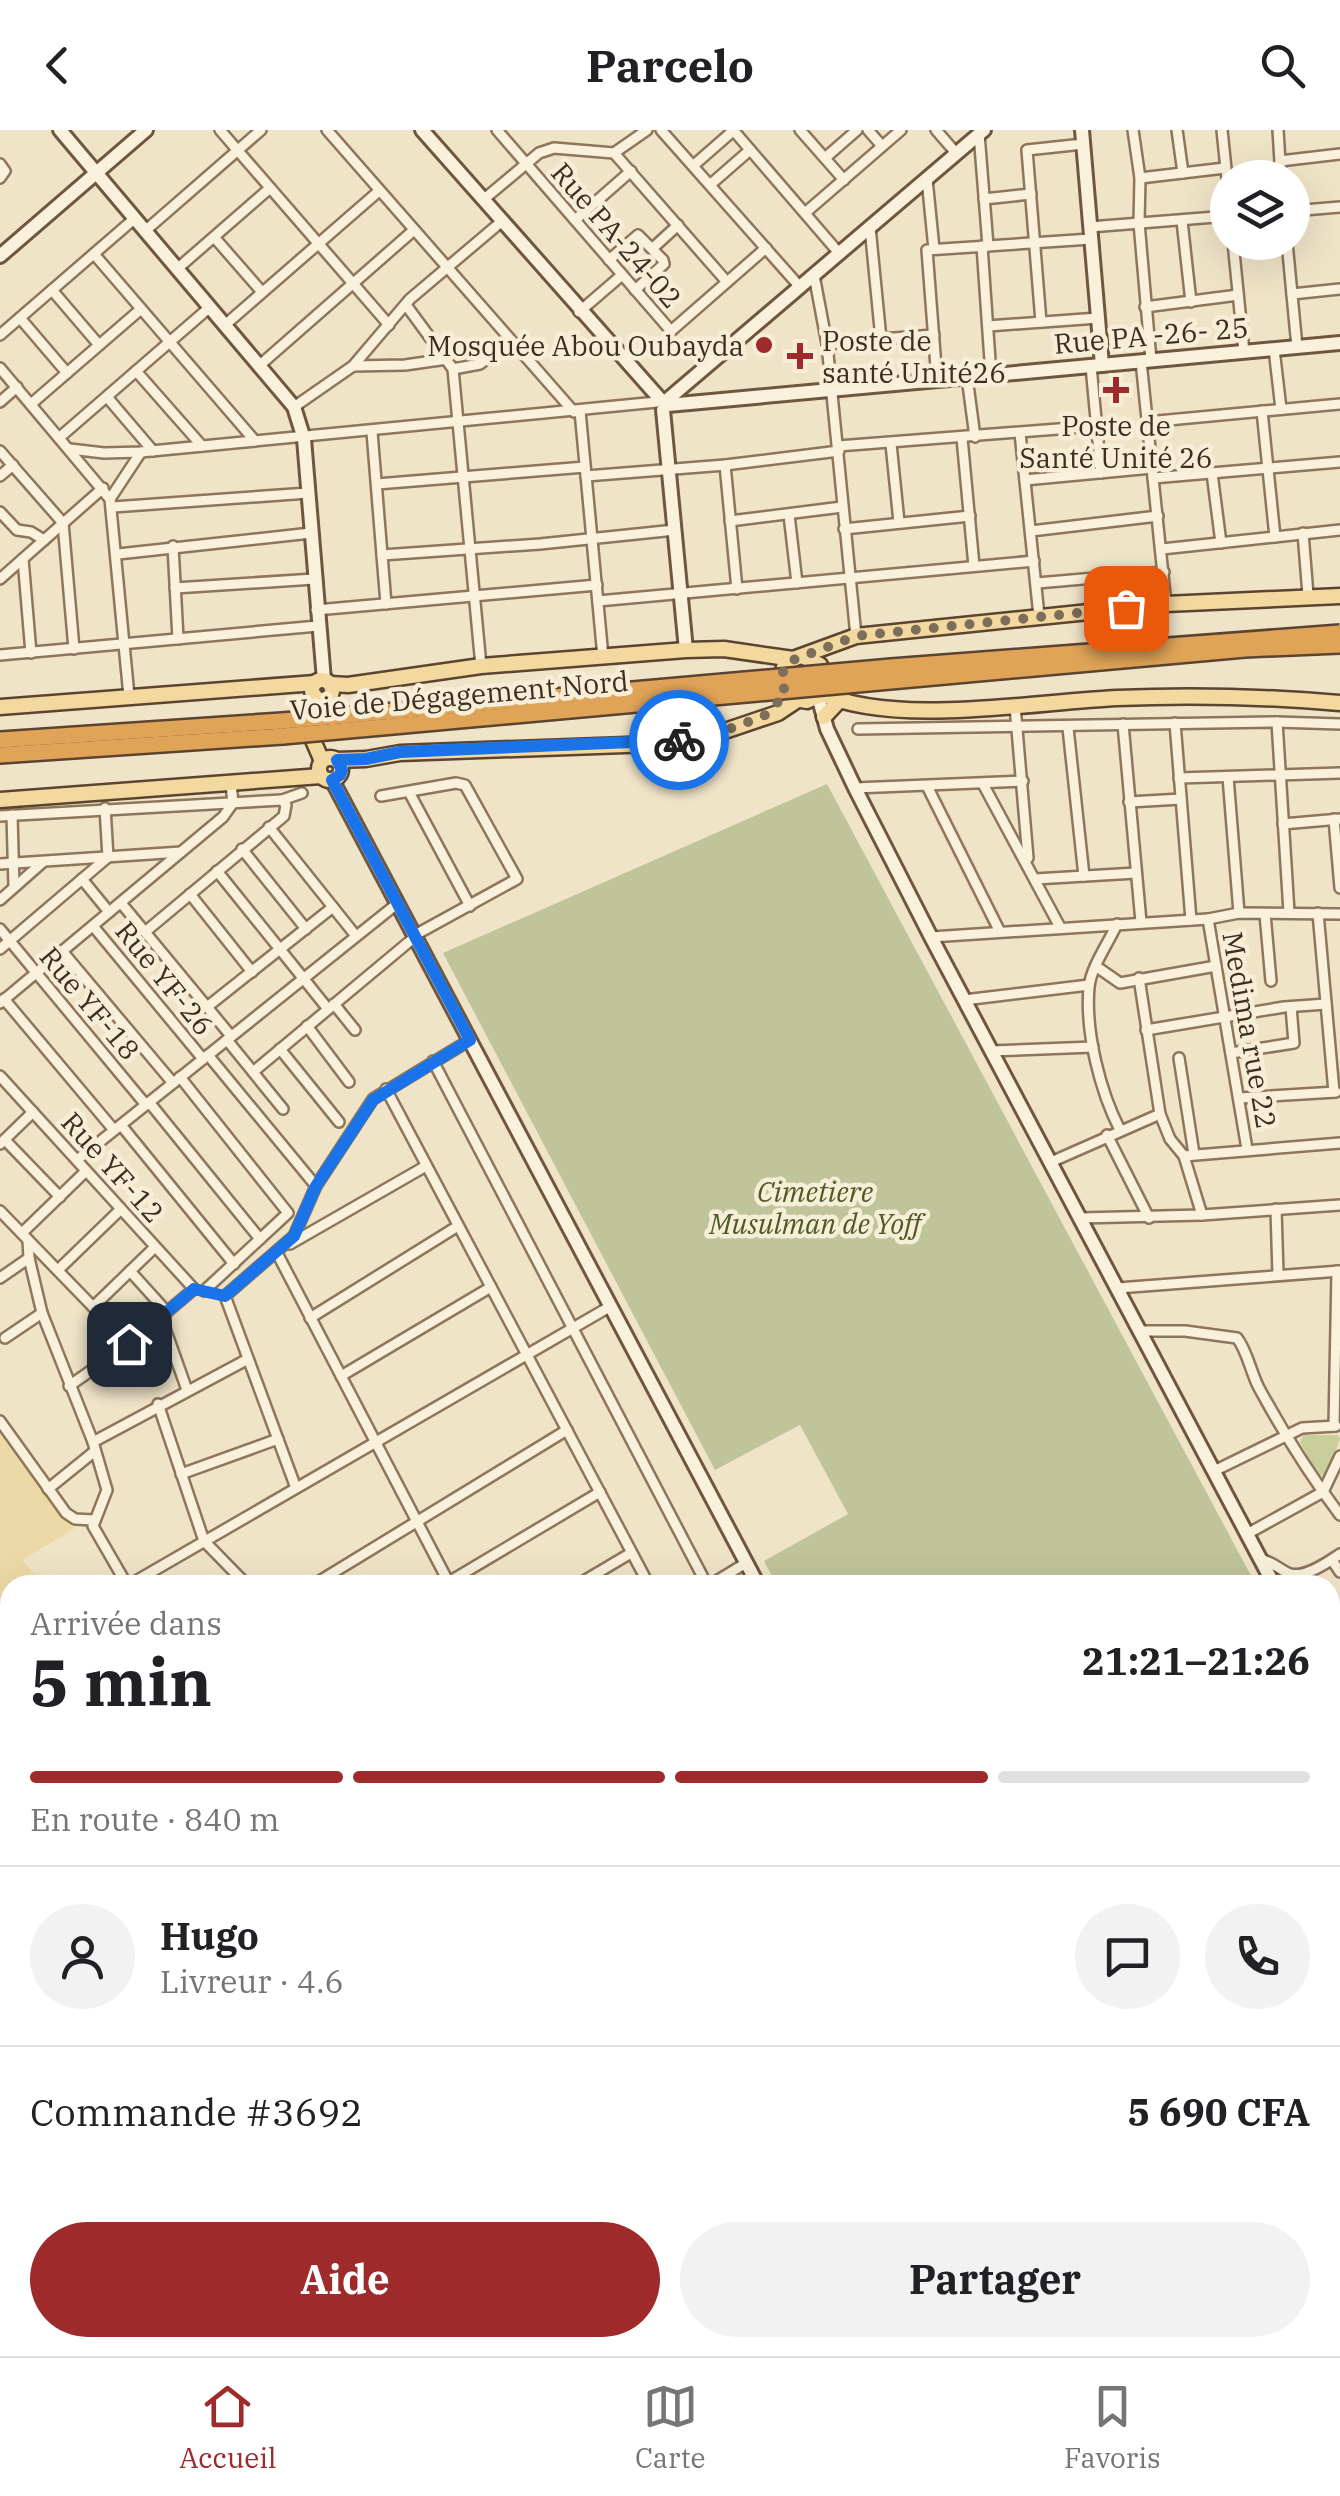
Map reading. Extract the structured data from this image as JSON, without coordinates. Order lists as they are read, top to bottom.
{
  "streets": {
    "highway": ["Voie de Dégagement Nord"],
    "street": [
      "Rue PA-24-02",
      "Rue PA -26- 25",
      "Rue YF-26",
      "Rue YF-18",
      "Medima rue 22",
      "Rue YF-12"
    ]
  },
  "parks": ["Cimetiere Musulman de Yoff"],
  "places": {
    "other": ["Mosquée Abou Oubayda"],
    "health": ["Poste de santé Unité26", "Poste de Santé Unité 26"]
  },
  "page": {
    "header": "Parcelo",
    "heading": ["5 min", "Arrivée dans", "21:21–21:26"],
    "panel": [
      "Hugo",
      "Livreur · 4.6",
      "Commande #3692",
      "5 690 CFA"
    ],
    "bar": "En route · 840 m",
    "buttons": ["Aide", "Partager"],
    "tabs": ["Accueil", "Carte", "Favoris"]
  }
}
